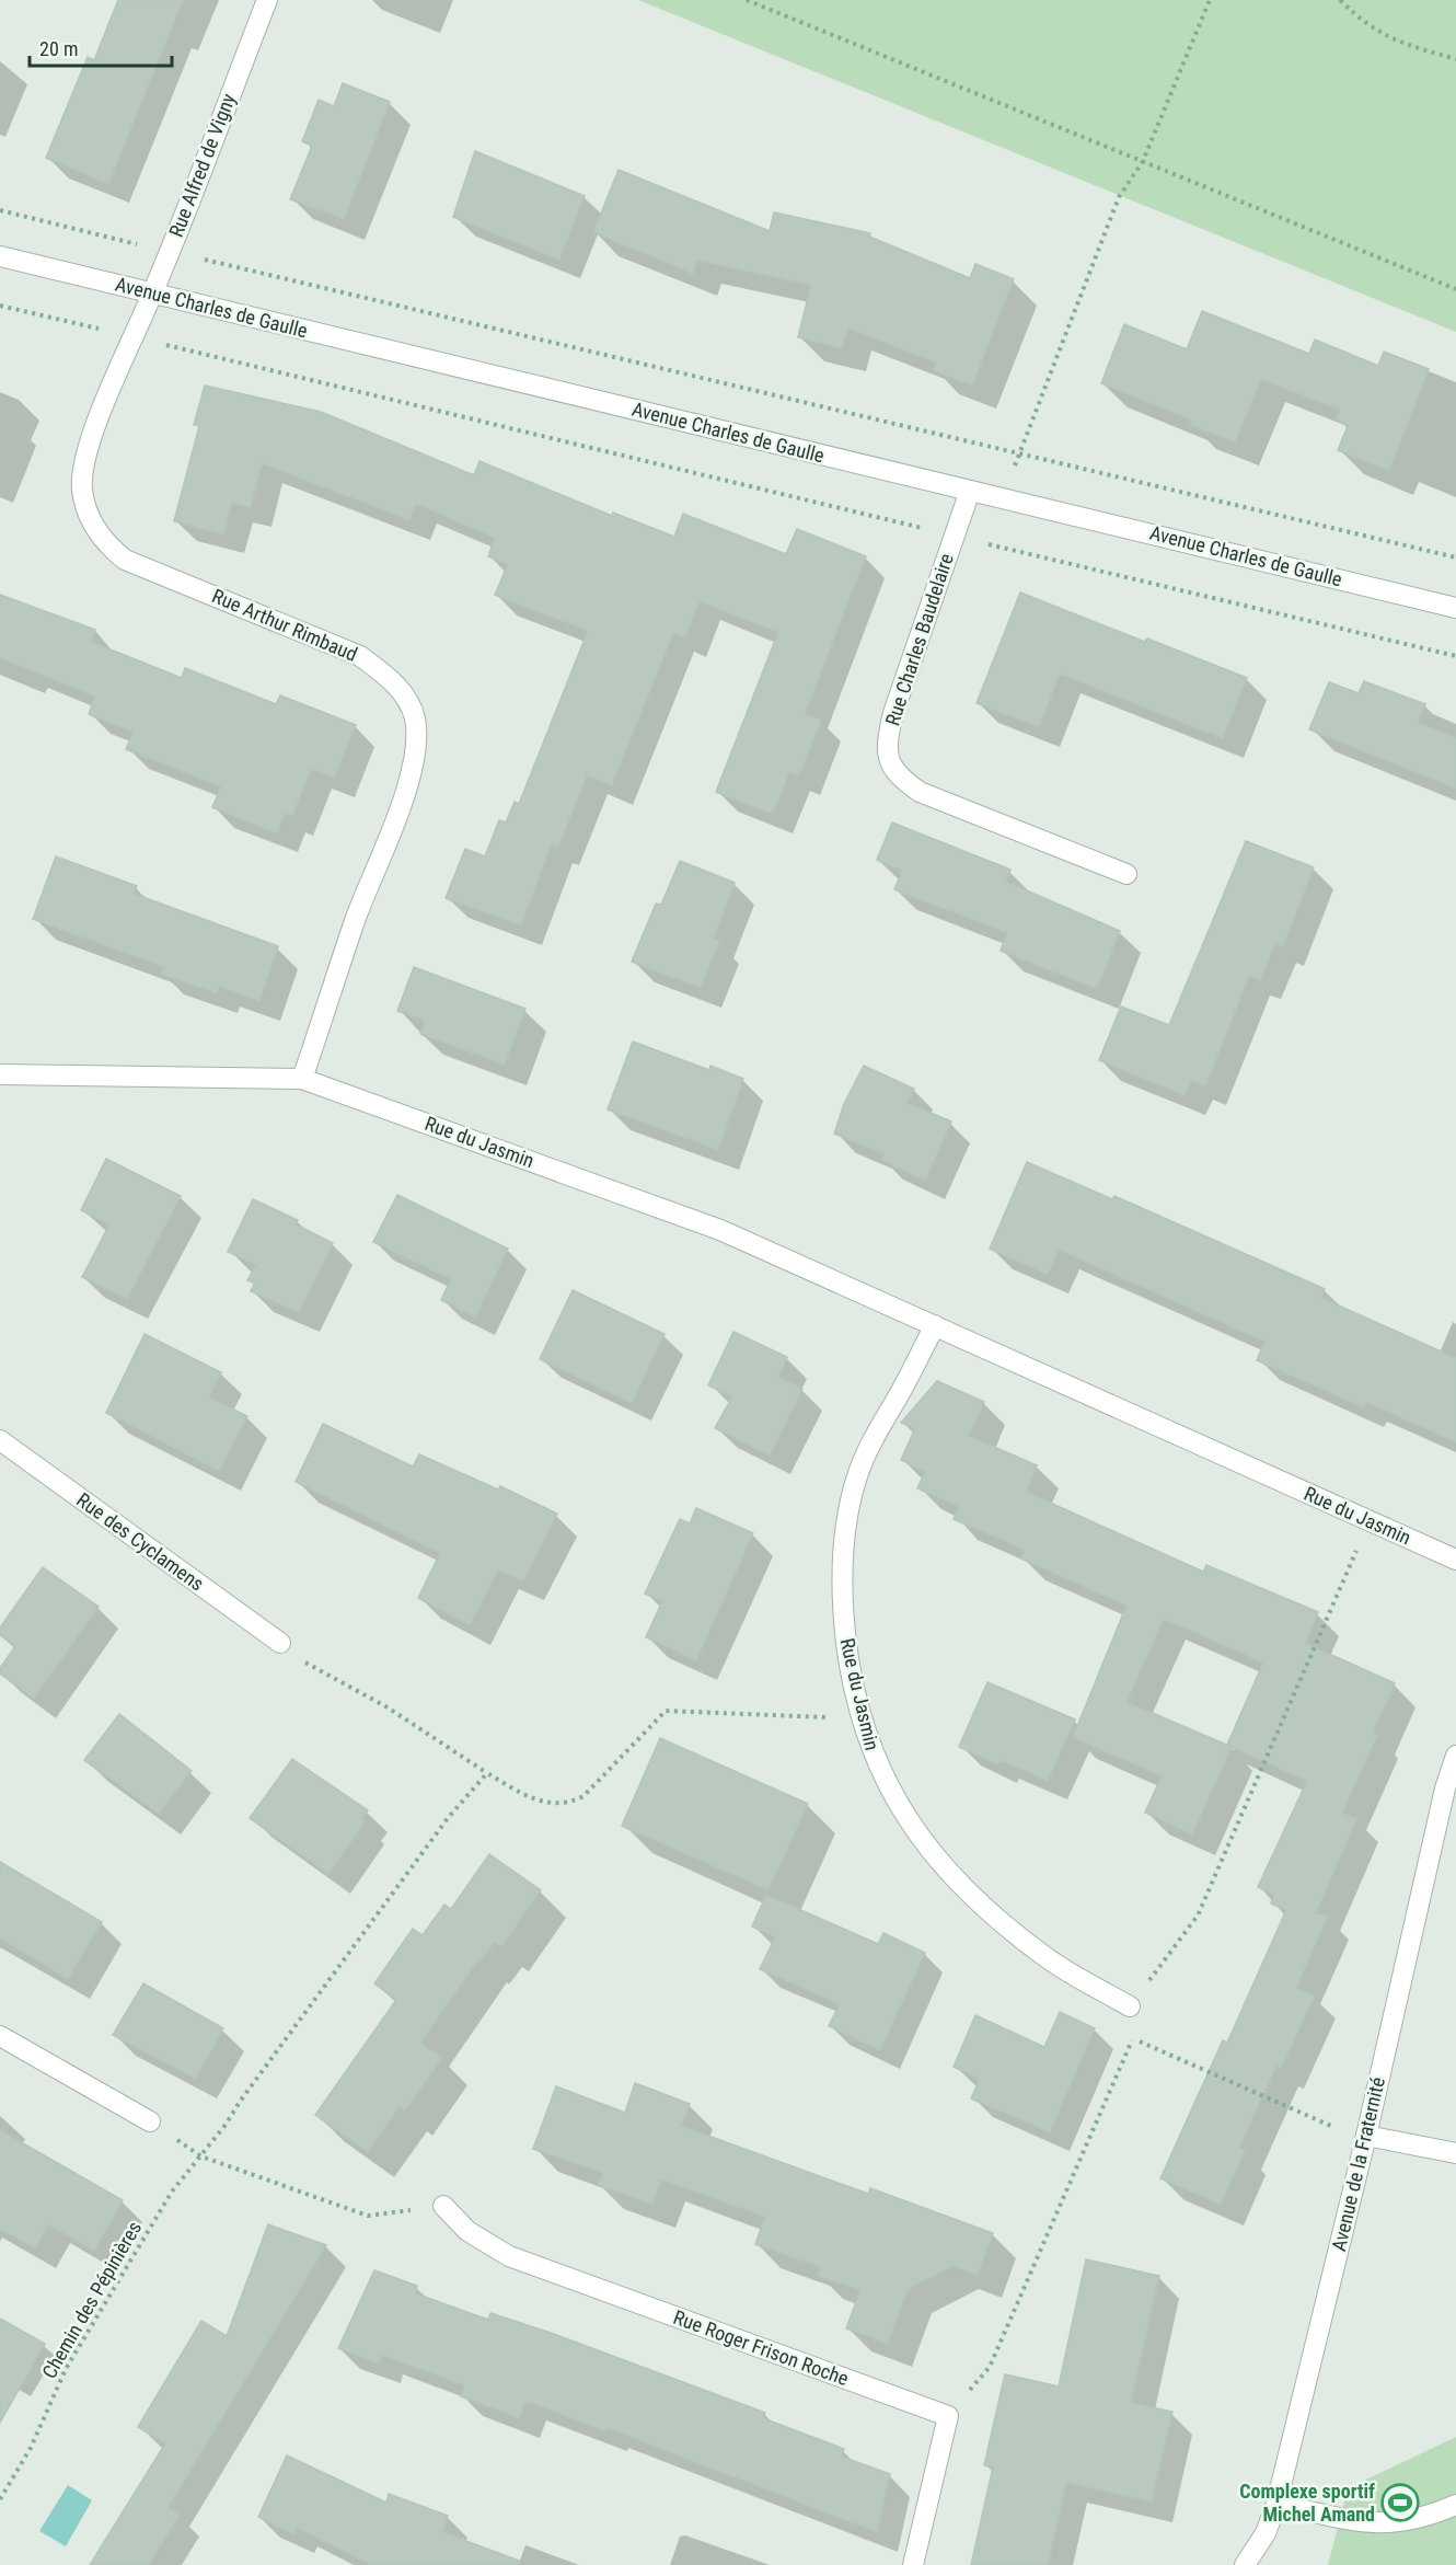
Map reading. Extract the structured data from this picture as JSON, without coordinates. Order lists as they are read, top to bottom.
{
  "streets": {
    "street": [
      "Rue Alfred de Vigny",
      "Avenue Charles de Gaulle",
      "Rue Arthur Rimbaud",
      "Rue Charles Baudelaire",
      "Rue du Jasmin",
      "Rue des Cyclamens",
      "Avenue de la Fraternité",
      "Rue Roger Frison Roche"
    ],
    "path": ["Chemin des Pépinières"]
  },
  "crossings": [
    ["Rue Alfred de Vigny", "Avenue Charles de Gaulle"],
    ["Rue Alfred de Vigny", "Rue Arthur Rimbaud"],
    ["Avenue Charles de Gaulle", "Rue Arthur Rimbaud"],
    ["Avenue Charles de Gaulle", "Rue Charles Baudelaire"],
    ["Rue Arthur Rimbaud", "Rue du Jasmin"]
  ],
  "places": {
    "sports": ["Complexe sportif Michel Amand"]
  },
  "scale_bar": "20 m"
}
